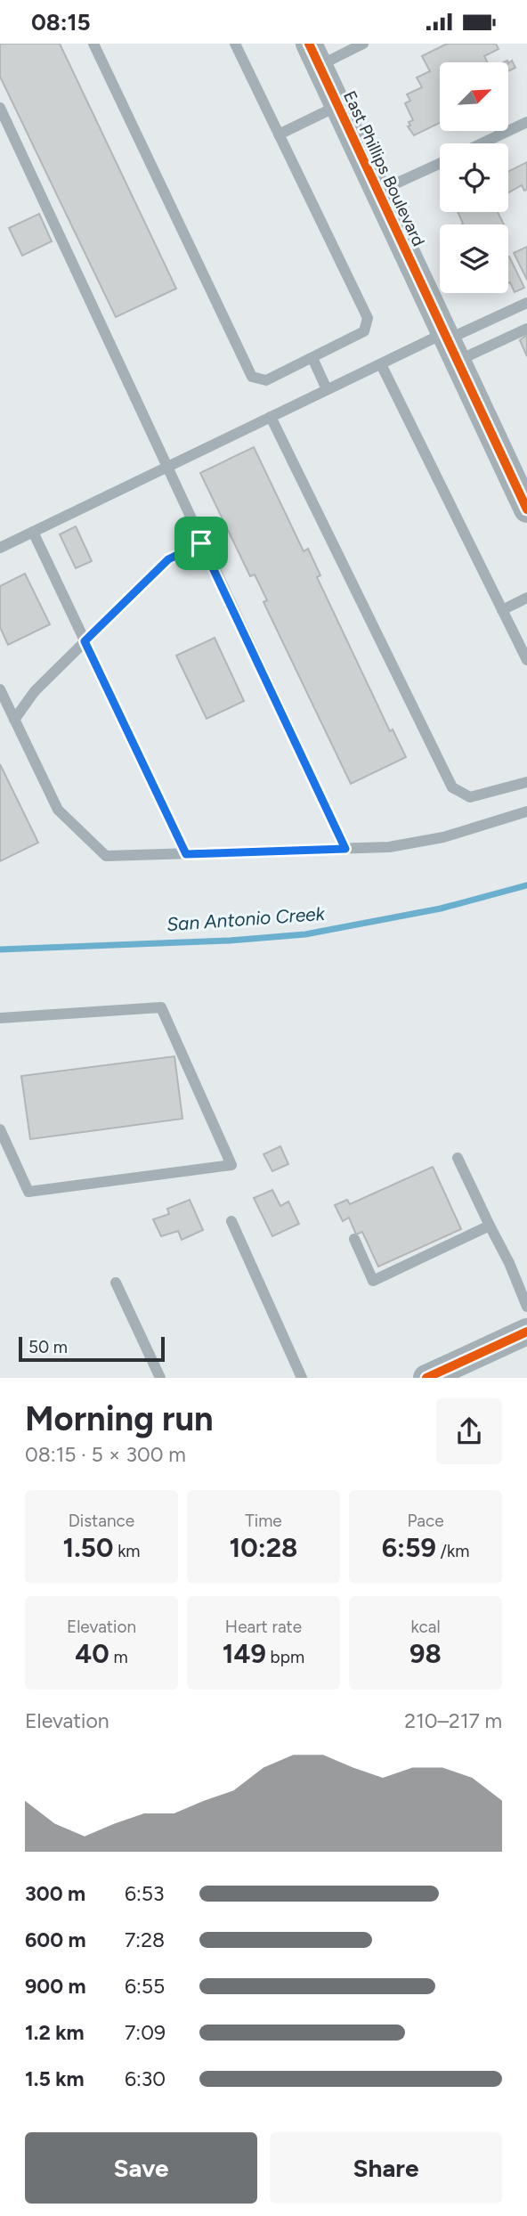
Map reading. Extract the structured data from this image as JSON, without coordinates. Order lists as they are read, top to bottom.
{
  "streets": {
    "street": ["East Phillips Boulevard"]
  },
  "water": ["San Antonio Creek"],
  "scale_bar": "50 m",
  "north": "top right",
  "page": {
    "status": "08:15",
    "scale": "50 m",
    "heading": ["Morning run", "08:15 · 5 × 300 m"],
    "stats": [
      ["Distance", "1.50 km"],
      ["Time", "10:28"],
      ["Pace", "6:59 /km"],
      ["Elevation", "40 m"],
      ["Heart rate", "149 bpm"],
      ["kcal", "98"]
    ],
    "chart": ["Elevation", "210–217 m"],
    "list": [
      {
        "name": "300 m",
        "note": "6:53"
      },
      {
        "name": "600 m",
        "note": "7:28"
      },
      {
        "name": "900 m",
        "note": "6:55"
      },
      {
        "name": "1.2 km",
        "note": "7:09"
      },
      {
        "name": "1.5 km",
        "note": "6:30"
      }
    ],
    "buttons": ["Save", "Share"]
  }
}
